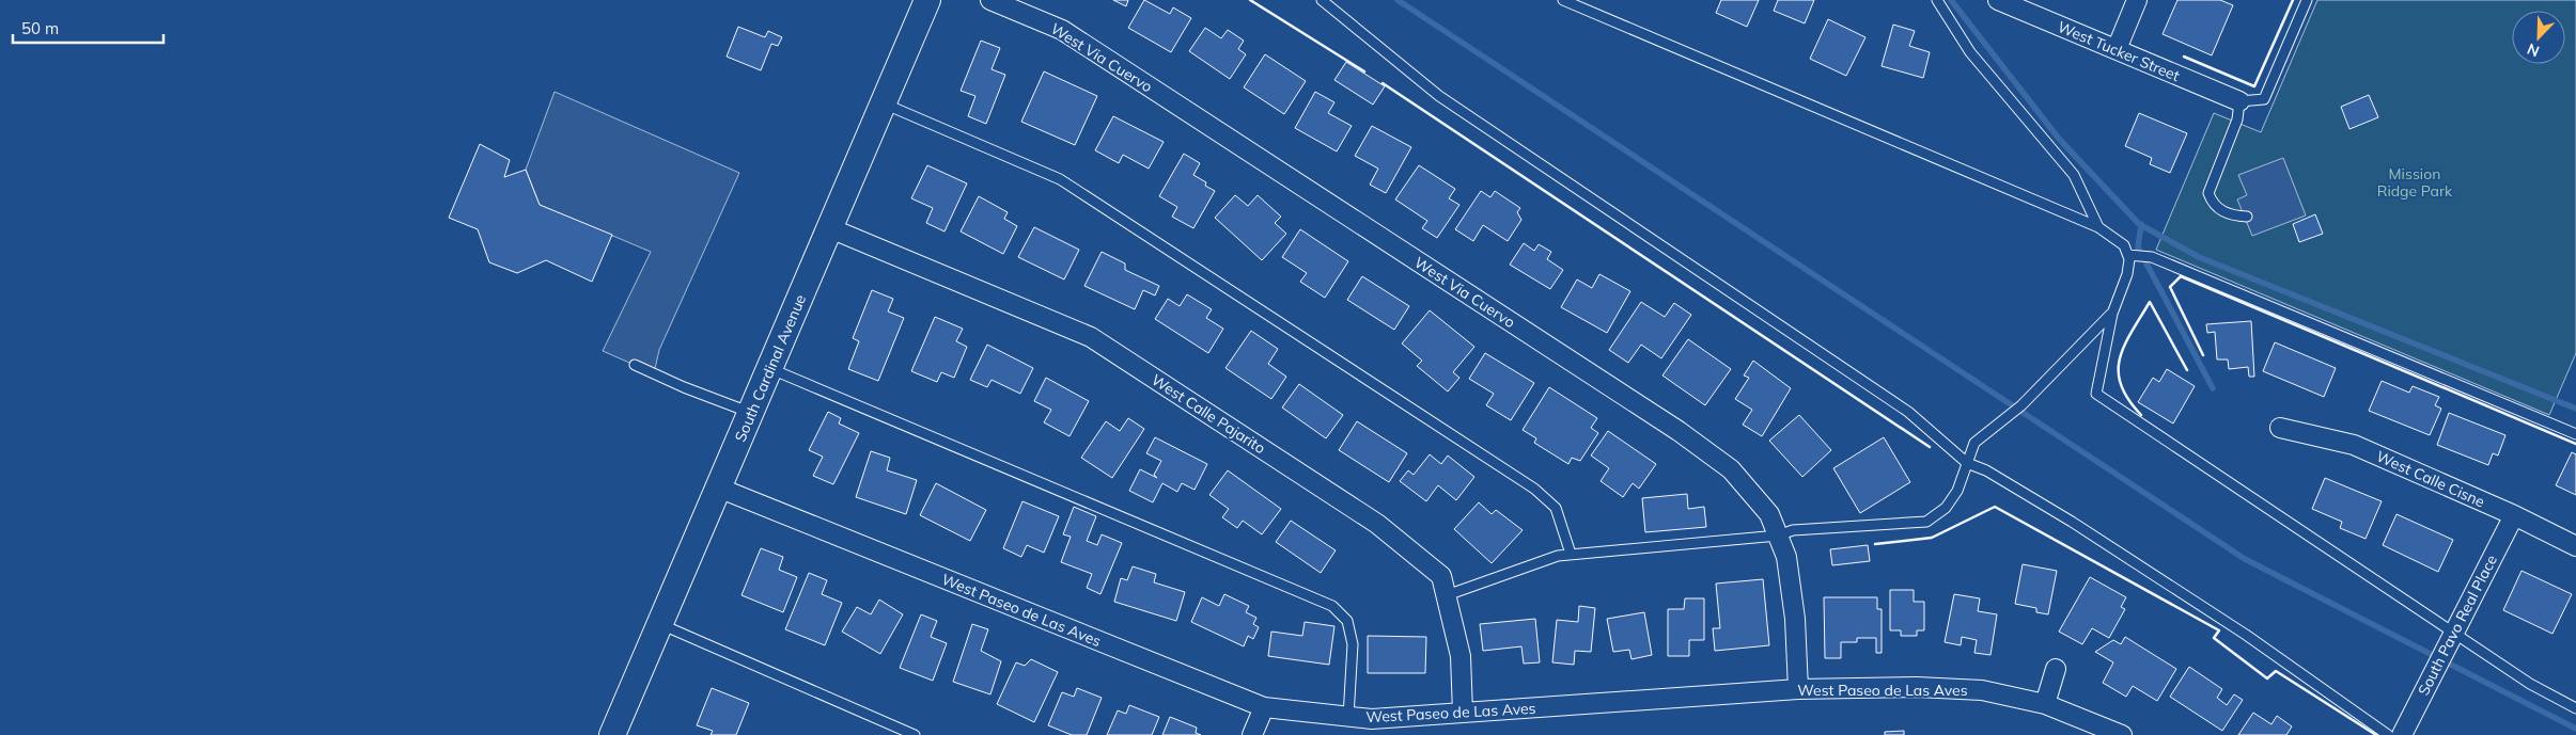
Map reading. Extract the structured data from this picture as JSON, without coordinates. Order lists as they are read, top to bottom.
{
  "streets": {
    "main road": ["South Cardinal Avenue"],
    "street": [
      "West Tucker Street",
      "West Via Cuervo",
      "West Calle Pajarito",
      "West Calle Cisne",
      "West Paseo de Las Aves",
      "South Pavo Real Place"
    ]
  },
  "crossings": [
    ["West Via Cuervo", "West Paseo de Las Aves"],
    ["South Cardinal Avenue", "West Calle Pajarito"],
    ["South Cardinal Avenue", "West Paseo de Las Aves"],
    ["West Calle Pajarito", "West Paseo de Las Aves"],
    ["West Calle Cisne", "South Pavo Real Place"]
  ],
  "parks": ["Mission Ridge Park"],
  "scale_bar": "50 m",
  "north": "bottom left"
}
